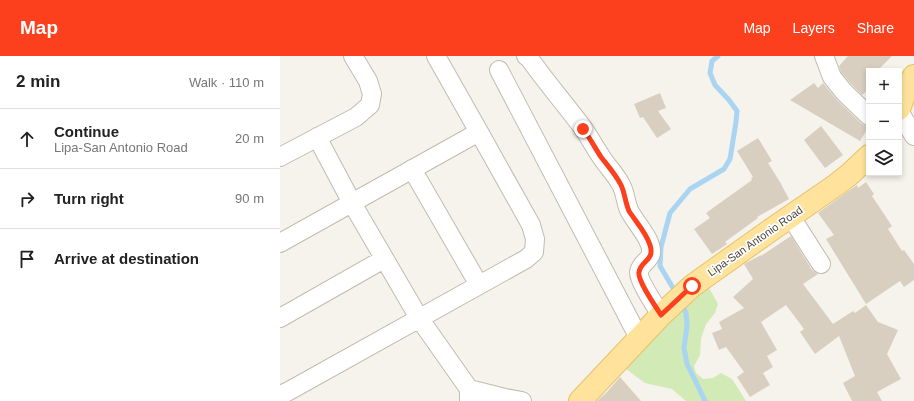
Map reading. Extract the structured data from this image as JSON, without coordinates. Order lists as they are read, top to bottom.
{
  "streets": {
    "main road": ["Lipa-San Antonio Road"]
  },
  "page": {
    "header": "Map",
    "nav": ["Map", "Layers", "Share"],
    "heading": ["2 min", "Walk · 110 m"],
    "map_buttons": ["+", "−"],
    "list": [
      ["Continue", "Lipa-San Antonio Road", "20 m"],
      ["Turn right", "90 m"],
      "Arrive at destination"
    ]
  }
}
